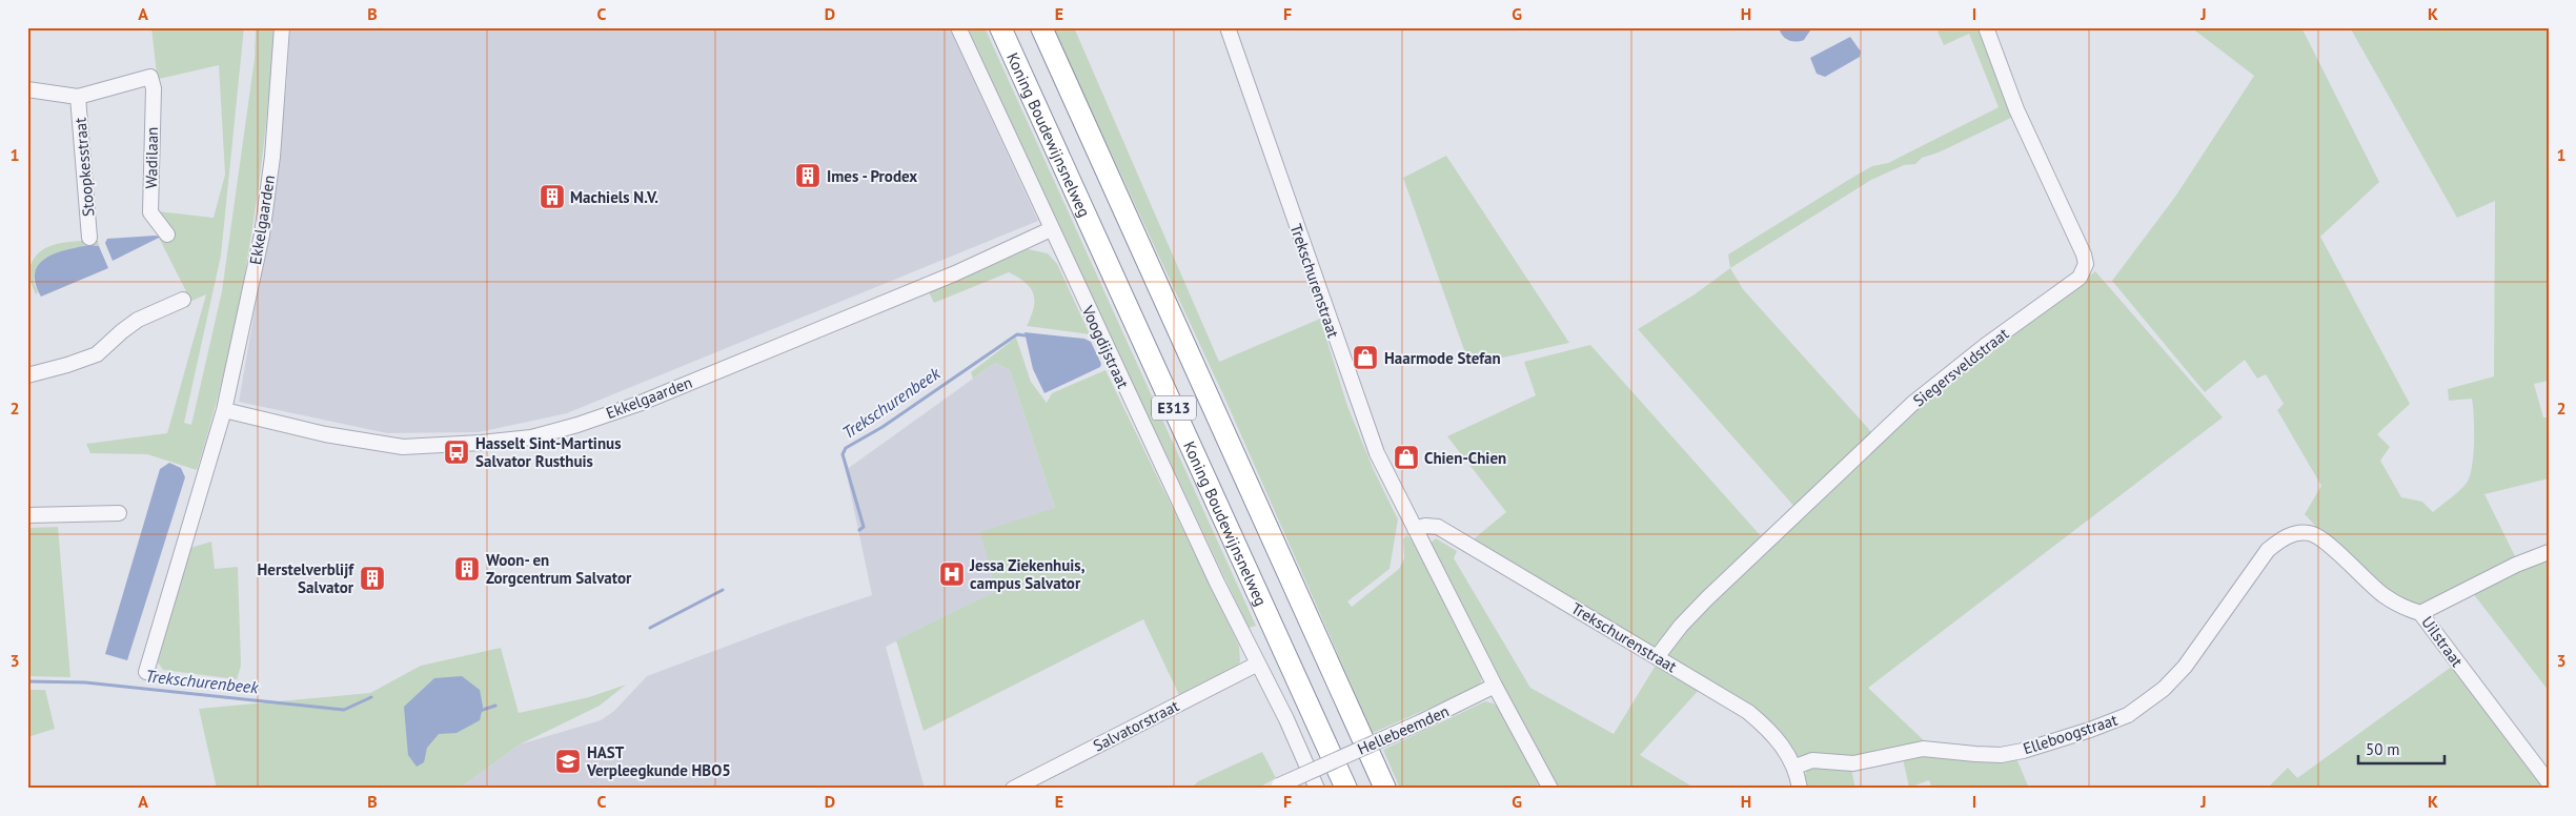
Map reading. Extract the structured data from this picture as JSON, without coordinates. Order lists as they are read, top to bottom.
{
  "streets": {
    "highway": ["Koning Boudewijnsnelweg", "E313"],
    "street": [
      "Wadilaan",
      "Stoopkesstraat",
      "Ekkelgaarden",
      "Trekschurenstraat",
      "Voogdijstraat",
      "Siegersveldstraat",
      "Uilstraat",
      "Salvatorstraat",
      "Hellebeemden",
      "Elleboogstraat"
    ]
  },
  "crossings": [
    ["Wadilaan", "Stoopkesstraat"],
    ["Ekkelgaarden", "Voogdijstraat"],
    ["Trekschurenstraat", "Siegersveldstraat"],
    ["Trekschurenstraat", "Hellebeemden"],
    ["Trekschurenstraat", "Elleboogstraat"],
    ["Voogdijstraat", "Salvatorstraat"],
    ["Uilstraat", "Elleboogstraat"]
  ],
  "water": ["Trekschurenbeek"],
  "places": {
    "building": [
      "Imes - Prodex",
      "Machiels N.V.",
      "Woon- en Zorgcentrum Salvator",
      "Herstelverblijf Salvator"
    ],
    "shop": ["Haarmode Stefan", "Chien-Chien"],
    "bus stop": ["Hasselt Sint-Martinus Salvator Rusthuis"],
    "hospital": ["Jessa Ziekenhuis, campus Salvator"],
    "school or university": ["HAST Verpleegkunde HBO5"]
  },
  "scale_bar": "50 m",
  "grid": {
    "columns": [
      "A",
      "B",
      "C",
      "D",
      "E",
      "F",
      "G",
      "H",
      "I",
      "J",
      "K"
    ],
    "rows": ["1", "2", "3"]
  }
}
